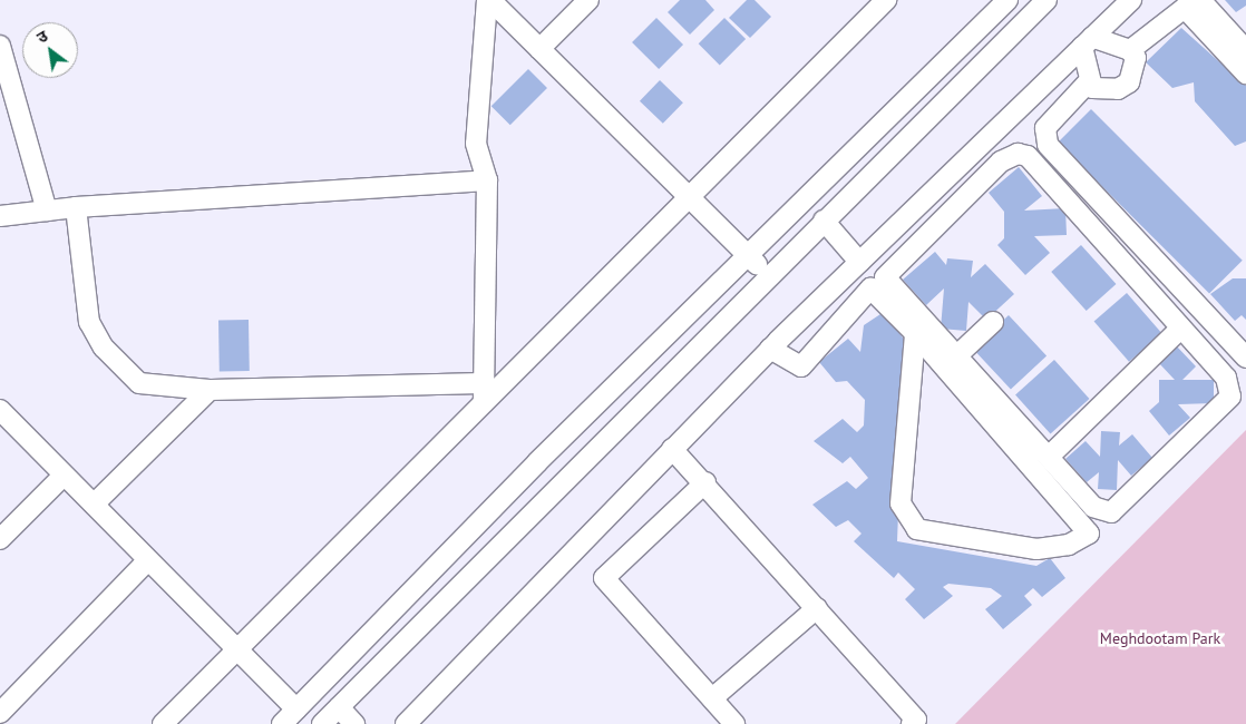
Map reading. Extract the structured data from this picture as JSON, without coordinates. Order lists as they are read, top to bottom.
{
  "parks": ["Meghdootam Park"],
  "north": "top left"
}
